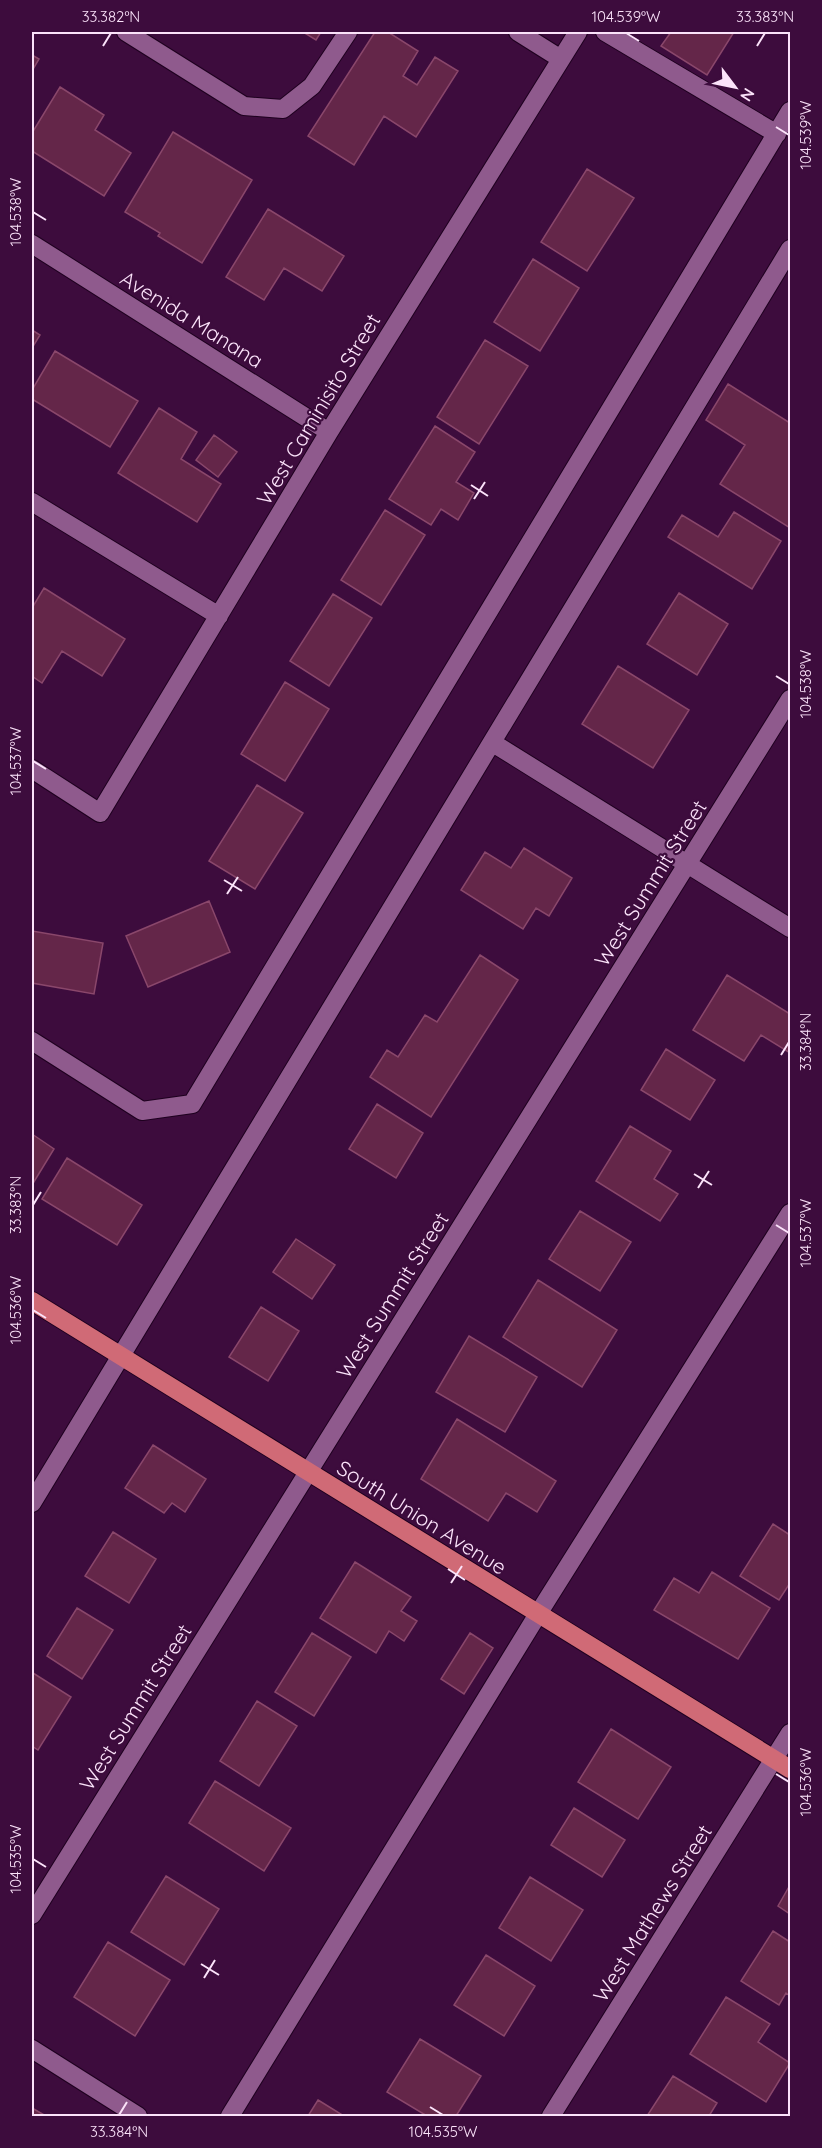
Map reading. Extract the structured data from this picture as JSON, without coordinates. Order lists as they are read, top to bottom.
{
  "streets": {
    "main road": ["South Union Avenue"],
    "street": [
      "Avenida Manana",
      "West Caminisito Street",
      "West Summit Street",
      "West Mathews Street"
    ]
  },
  "crossings": [
    ["Avenida Manana", "West Caminisito Street"],
    ["West Summit Street", "South Union Avenue"],
    ["South Union Avenue", "West Mathews Street"]
  ],
  "north": "bottom right",
  "coordinates": [
    "33.382°N",
    "104.539°W",
    "33.383°N",
    "104.538°W",
    "104.537°W",
    "33.384°N",
    "104.536°W",
    "104.535°W"
  ]
}
